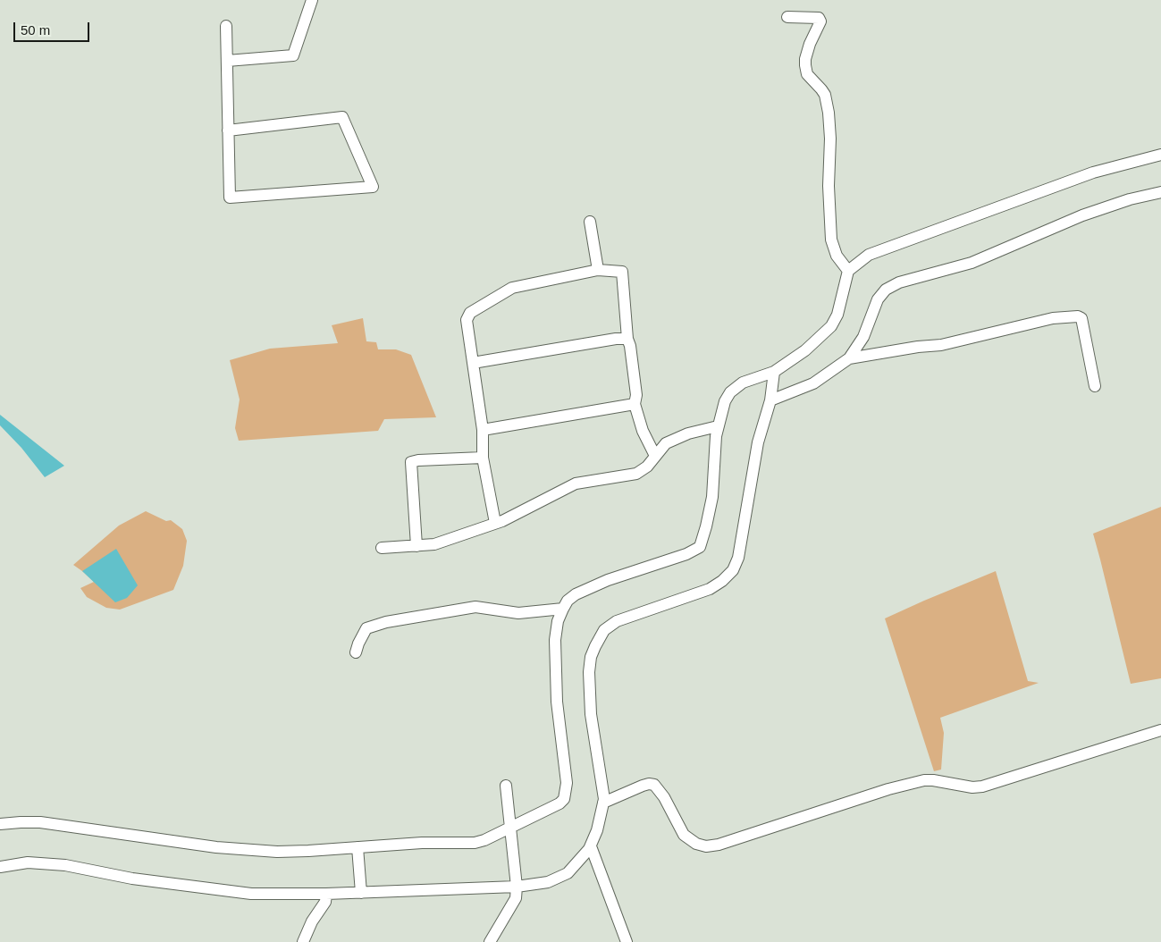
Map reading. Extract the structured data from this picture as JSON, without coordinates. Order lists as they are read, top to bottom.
{
  "scale_bar": "50 m"
}
